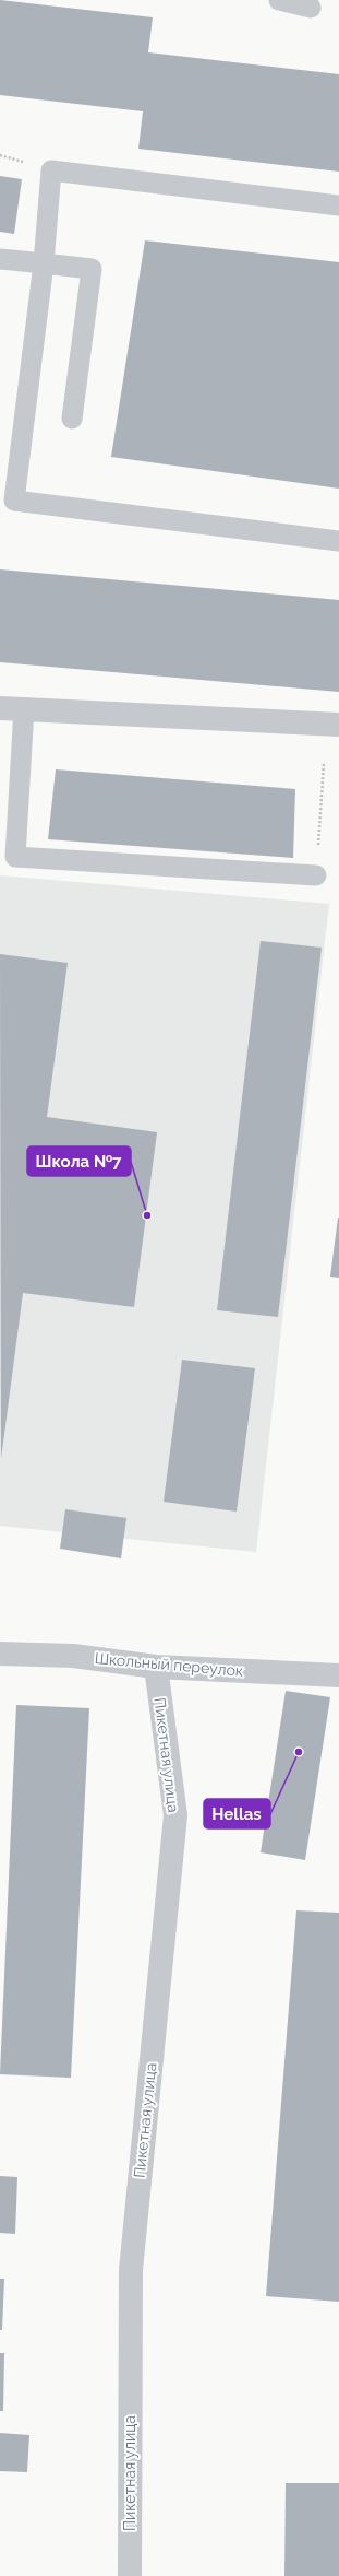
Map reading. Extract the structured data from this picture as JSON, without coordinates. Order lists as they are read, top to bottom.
{
  "streets": {
    "street": ["Школьный переулок", "Пикетная улица"]
  },
  "crossings": [
    ["Школьный переулок", "Пикетная улица"]
  ],
  "places": ["Школа №7", "Hellas"]
}
